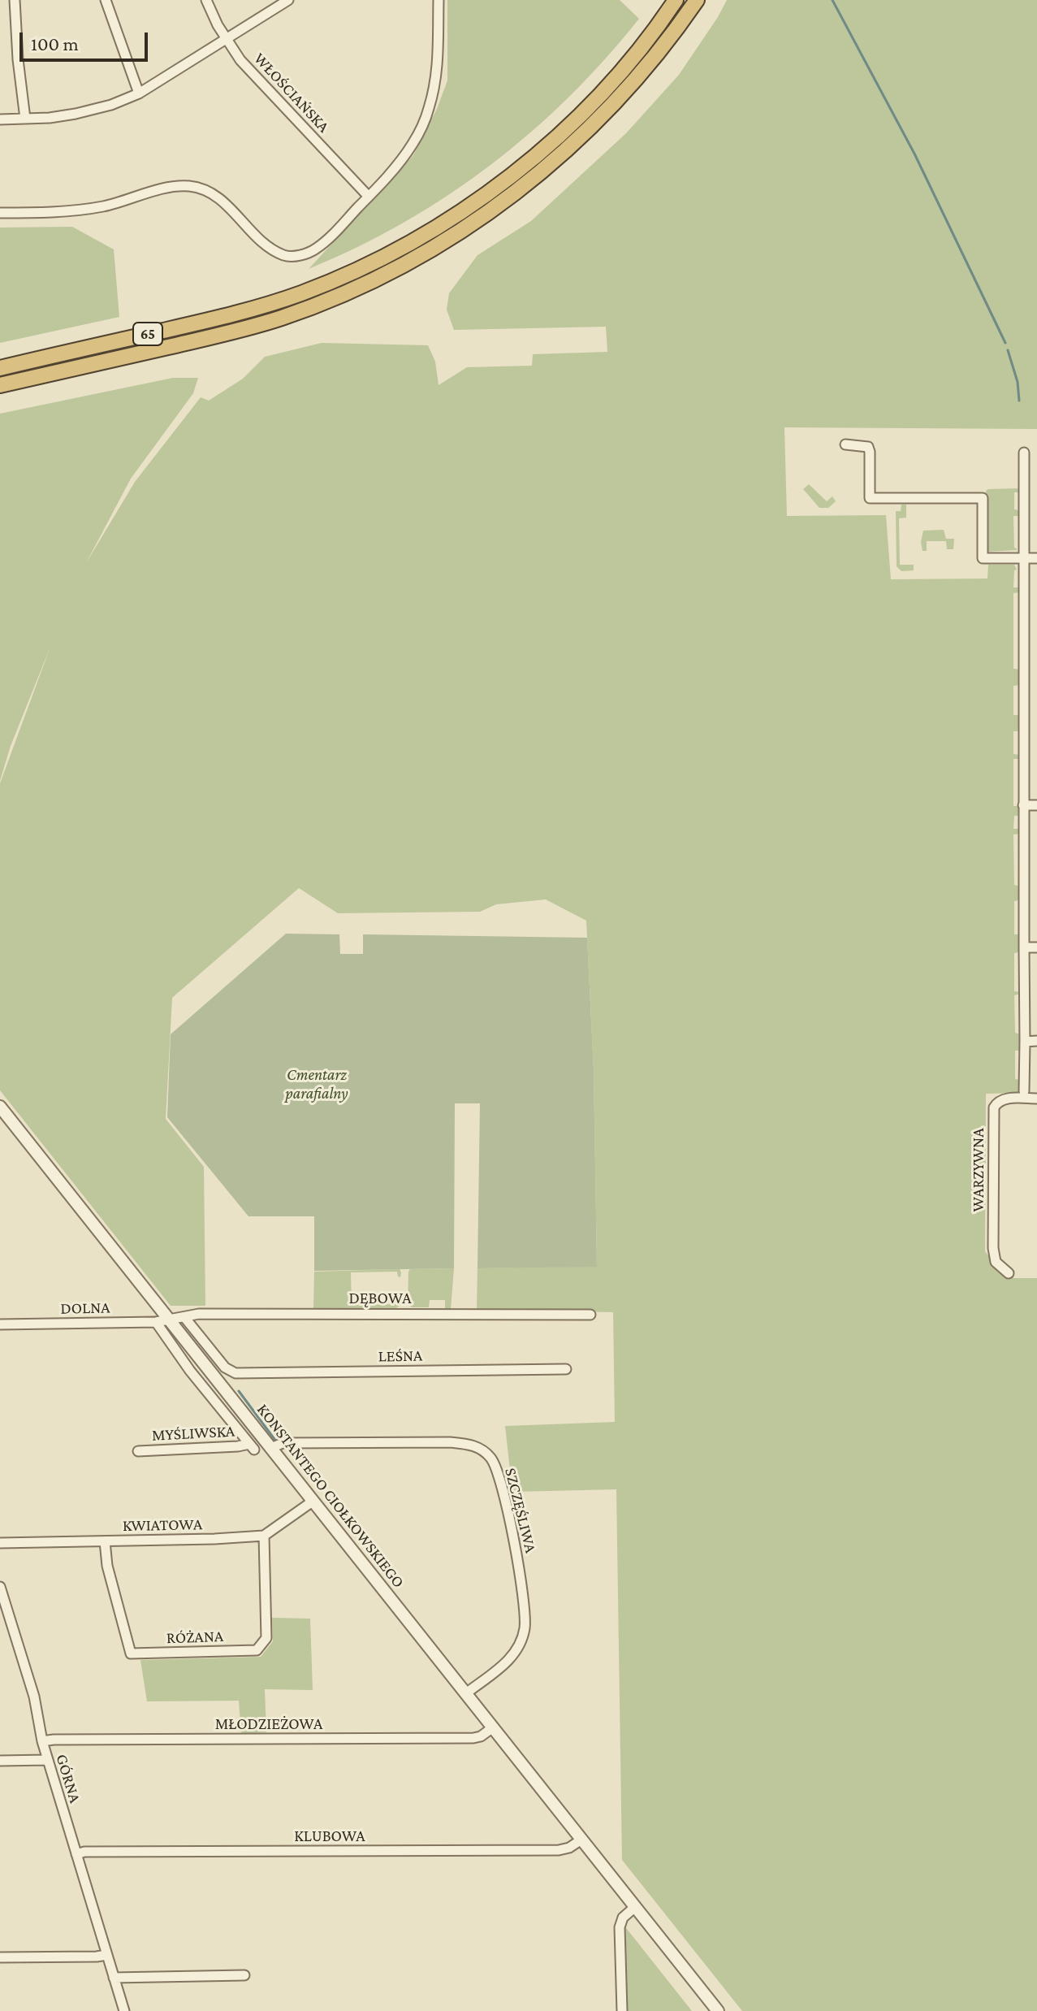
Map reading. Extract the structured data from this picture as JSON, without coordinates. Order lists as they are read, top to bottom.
{
  "streets": {
    "highway": ["65"],
    "street": [
      "WŁOŚCIAŃSKA",
      "WARZYWNA",
      "DĘBOWA",
      "DOLNA",
      "LEŚNA",
      "MYŚLIWSKA",
      "KONSTANTEGO CIOŁKOWSKIEGO",
      "SZCZĘŚLIWA",
      "KWIATOWA",
      "RÓŻANA",
      "MŁODZIEŻOWA",
      "GÓRNA",
      "KLUBOWA"
    ]
  },
  "crossings": [
    ["DĘBOWA", "DOLNA"],
    ["DĘBOWA", "LEŚNA"],
    ["DĘBOWA", "KONSTANTEGO CIOŁKOWSKIEGO"],
    ["DOLNA", "MYŚLIWSKA"],
    ["DOLNA", "KONSTANTEGO CIOŁKOWSKIEGO"],
    ["KONSTANTEGO CIOŁKOWSKIEGO", "SZCZĘŚLIWA"],
    ["KONSTANTEGO CIOŁKOWSKIEGO", "MŁODZIEŻOWA"],
    ["KONSTANTEGO CIOŁKOWSKIEGO", "KLUBOWA"],
    ["KWIATOWA", "RÓŻANA"],
    ["MŁODZIEŻOWA", "GÓRNA"],
    ["GÓRNA", "KLUBOWA"]
  ],
  "parks": ["Cmentarz parafialny"],
  "scale_bar": "100 m"
}
